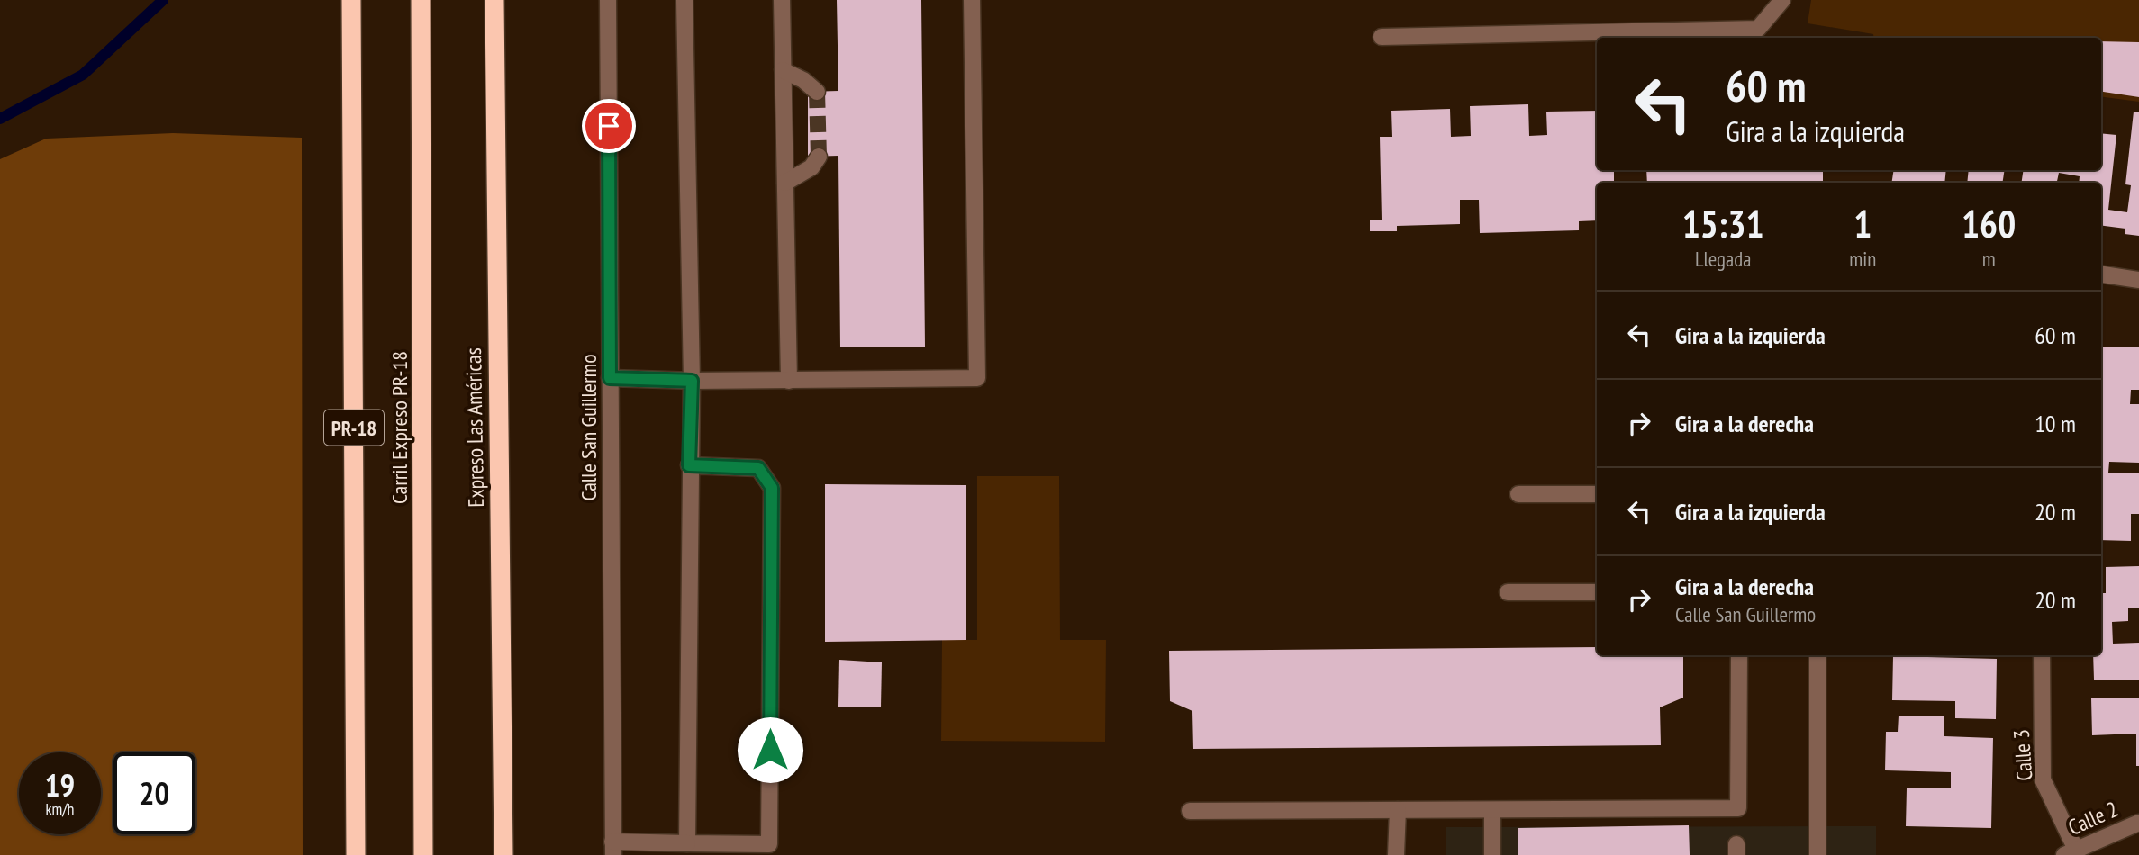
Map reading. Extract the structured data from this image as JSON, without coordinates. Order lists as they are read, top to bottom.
{
  "streets": {
    "highway": ["PR-18", "Carril Expreso PR-18", "Expreso Las Américas"],
    "street": ["Calle San Guillermo", "Calle 3", "Calle 2"]
  },
  "crossings": [
    ["Calle 3", "Calle 2"]
  ],
  "page": {
    "turn": ["60 m", "Gira a la izquierda"],
    "eta": [
      "15:31",
      "Llegada",
      "1",
      "min",
      "160",
      "m"
    ],
    "list": [
      {
        "name": "Gira a la izquierda",
        "value": "60 m"
      },
      {
        "name": "Gira a la derecha",
        "value": "10 m"
      },
      {
        "name": "Gira a la izquierda",
        "value": "20 m"
      },
      {
        "name": "Gira a la derecha",
        "note": "Calle San Guillermo",
        "value": "20 m"
      }
    ],
    "speed": "19 km/h",
    "limit": "20"
  }
}
